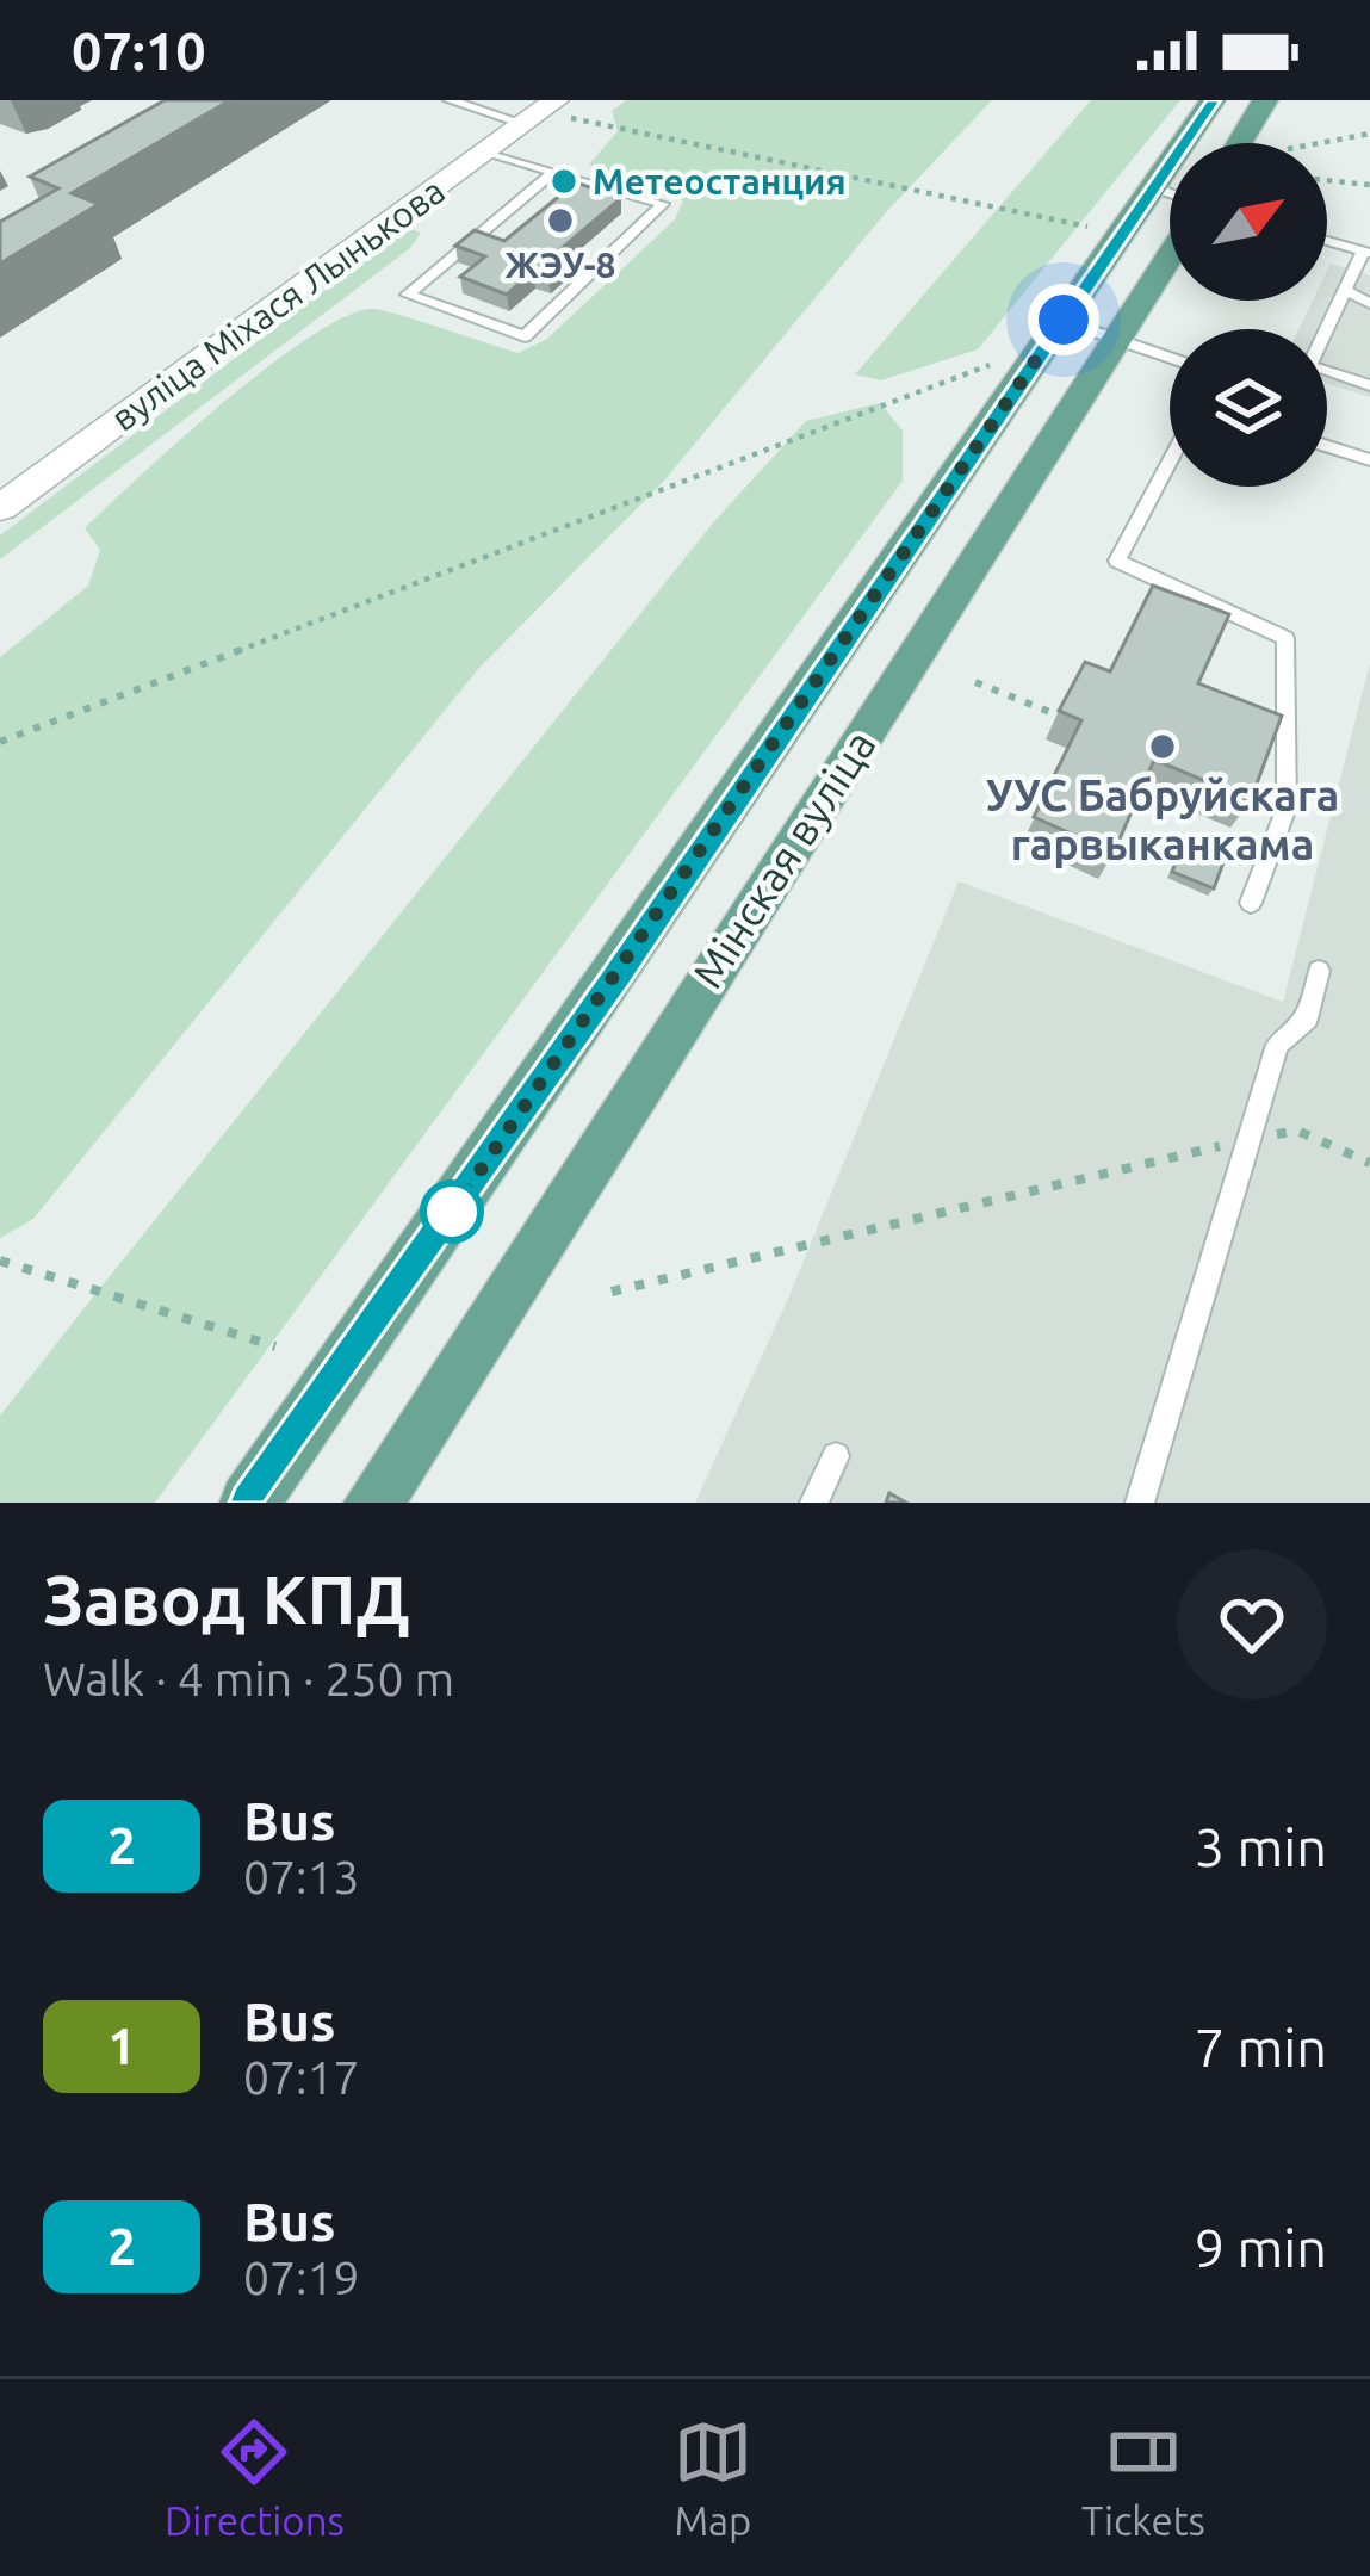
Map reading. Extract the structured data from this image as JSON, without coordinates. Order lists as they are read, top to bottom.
{
  "streets": {
    "main road": ["Мінская вуліца"],
    "street": ["вуліца Міхася Лынькова"]
  },
  "places": ["Метеостанция", "ЖЭУ-8", "УУС Бабруйскага гарвыканкама"],
  "lines": ["bus line 2"],
  "north": "top right",
  "page": {
    "status": "07:10",
    "heading": ["Завод КПД", "Walk · 4 min · 250 m"],
    "list": [
      {
        "mark": "2",
        "name": "Bus",
        "note": "07:13",
        "value": "3 min"
      },
      {
        "mark": "1",
        "name": "Bus",
        "note": "07:17",
        "value": "7 min"
      },
      {
        "mark": "2",
        "name": "Bus",
        "note": "07:19",
        "value": "9 min"
      }
    ],
    "tabs": ["Directions", "Map", "Tickets"]
  }
}
